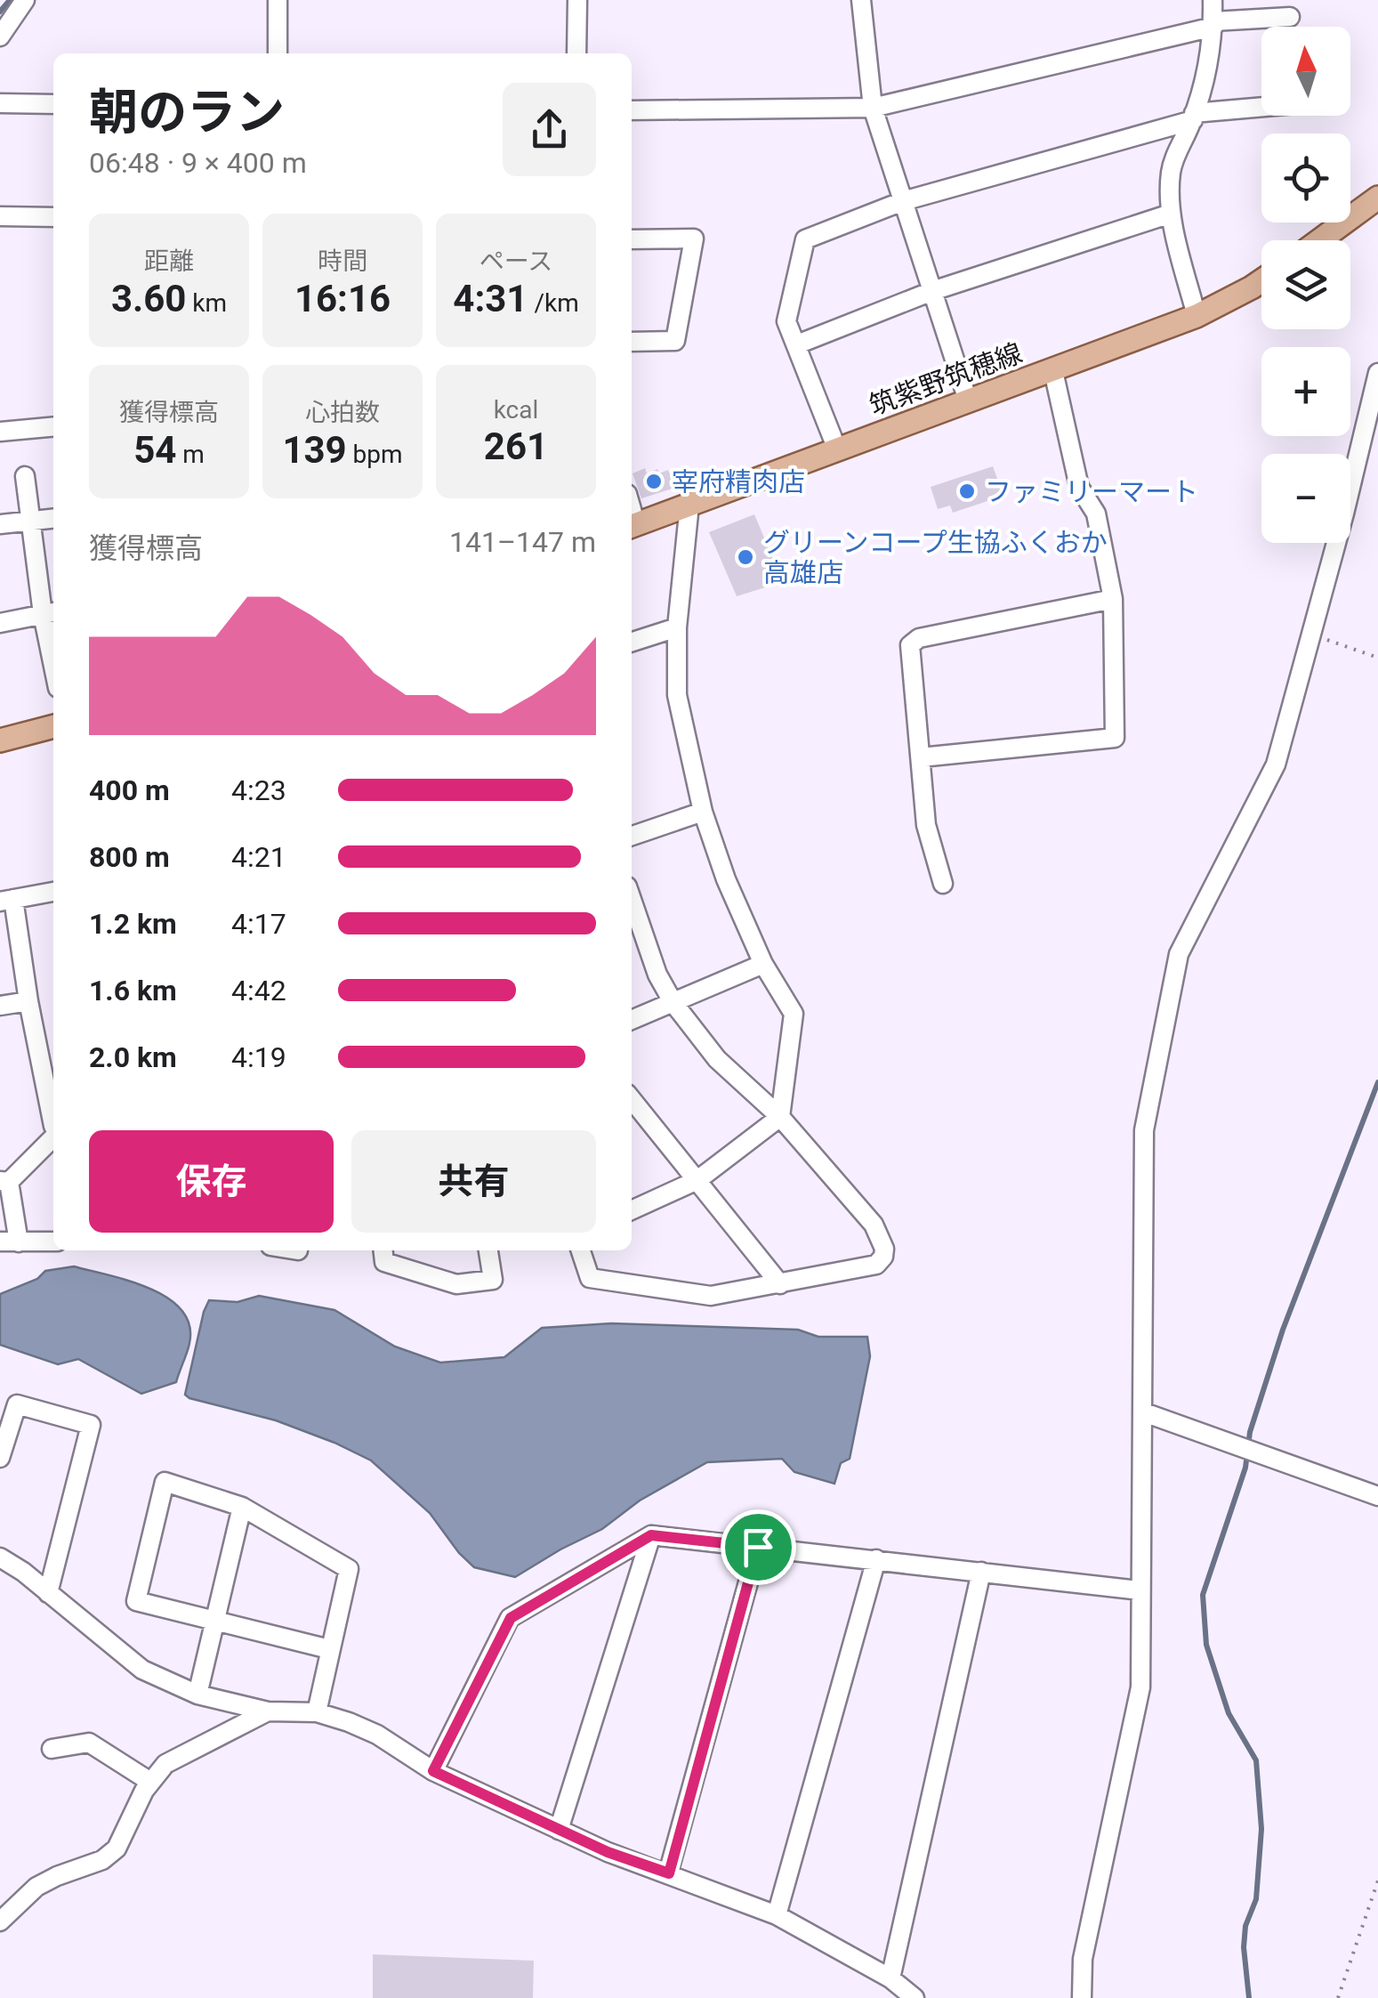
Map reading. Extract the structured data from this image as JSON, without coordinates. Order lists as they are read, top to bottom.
{
  "streets": {
    "main road": ["筑紫野筑穂線"]
  },
  "places": ["宰府精肉店", "ファミリーマート", "グリーンコープ生協ふくおか 高雄店"],
  "north": "top",
  "page": {
    "map_buttons": ["+", "−"],
    "heading": ["朝のラン", "06:48 · 9 × 400 m"],
    "stats": [
      ["距離", "3.60 km"],
      ["時間", "16:16"],
      ["ペース", "4:31 /km"],
      ["獲得標高", "54 m"],
      ["心拍数", "139 bpm"],
      ["kcal", "261"]
    ],
    "chart": ["獲得標高", "141–147 m"],
    "list": [
      {
        "name": "400 m",
        "note": "4:23"
      },
      {
        "name": "800 m",
        "note": "4:21"
      },
      {
        "name": "1.2 km",
        "note": "4:17"
      },
      {
        "name": "1.6 km",
        "note": "4:42"
      },
      {
        "name": "2.0 km",
        "note": "4:19"
      }
    ],
    "buttons": ["保存", "共有"]
  }
}
